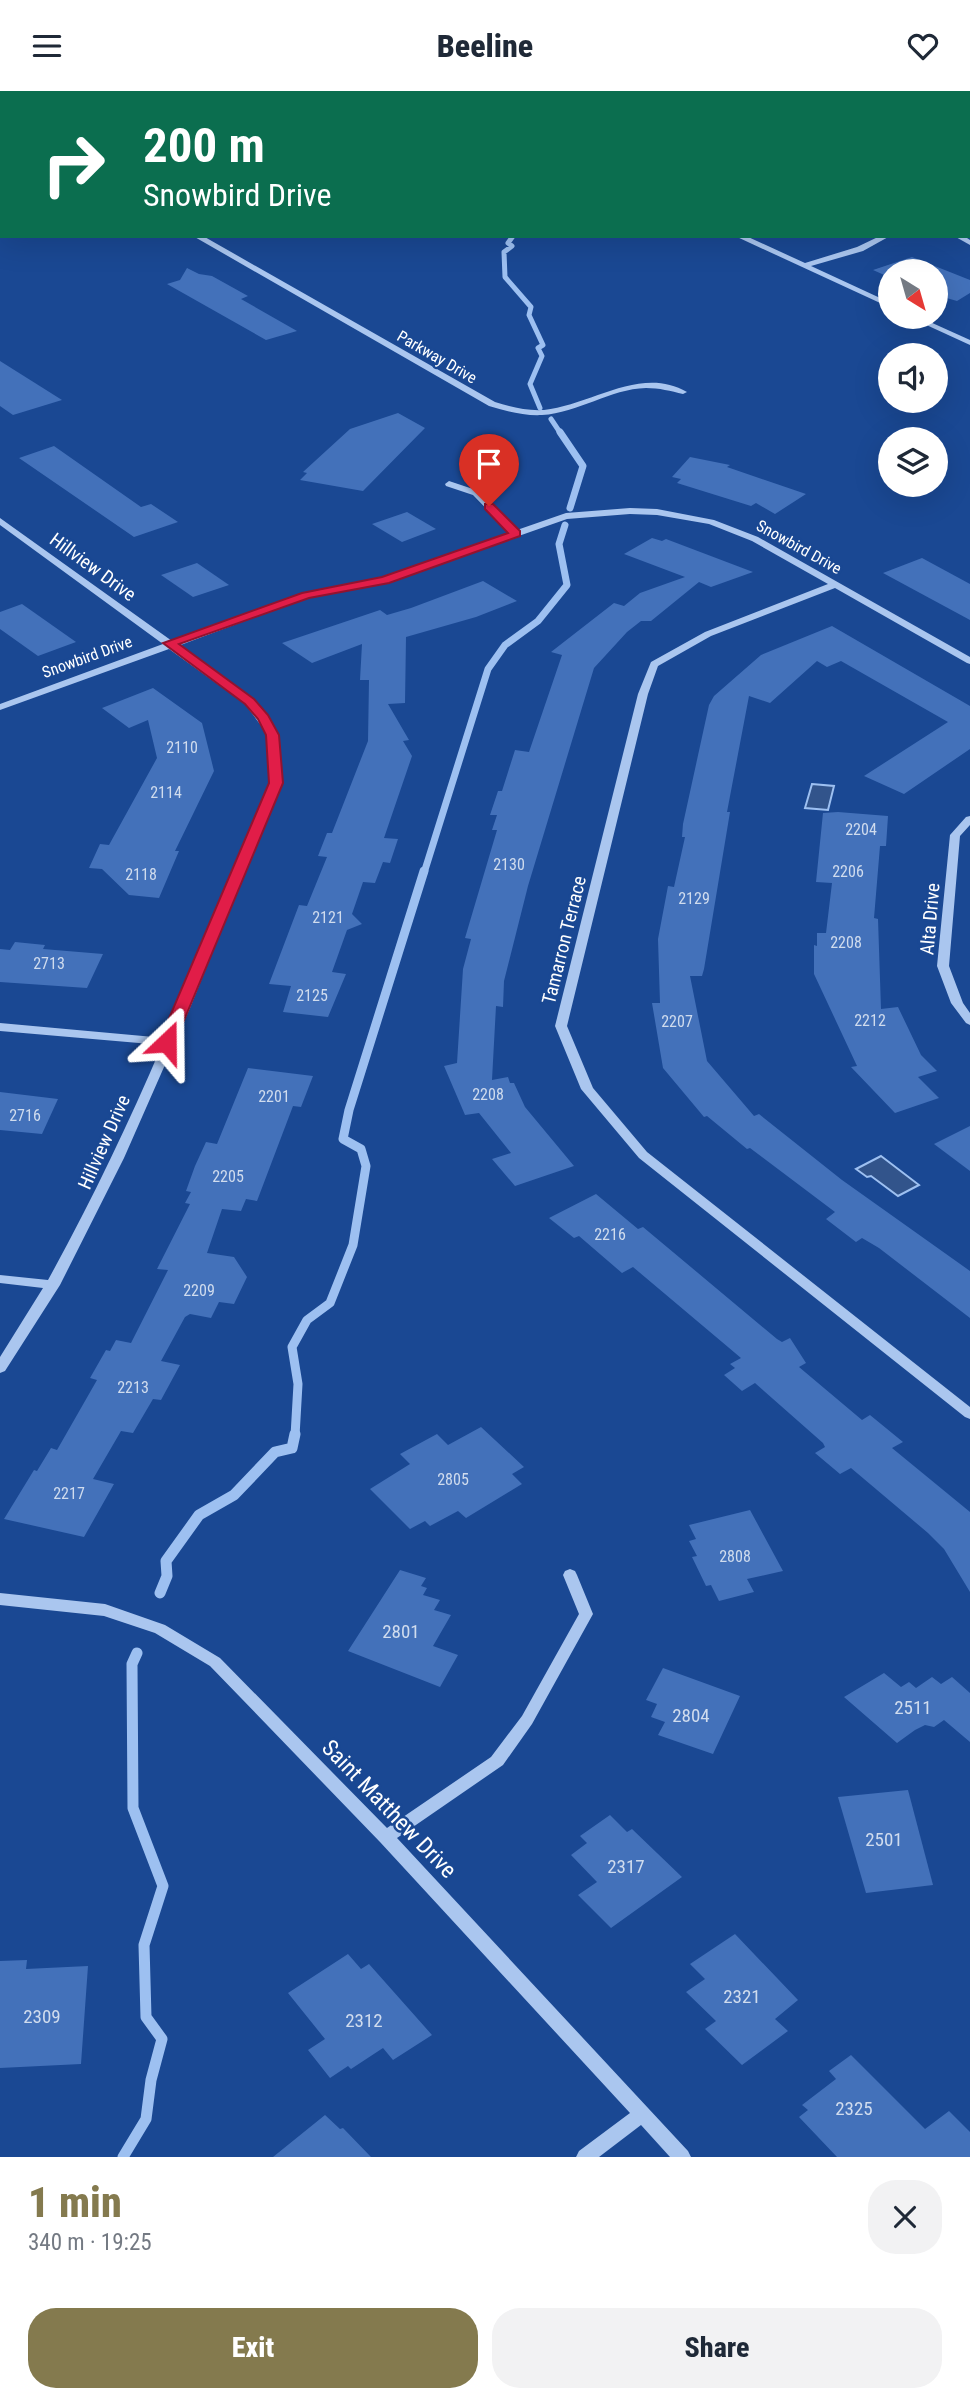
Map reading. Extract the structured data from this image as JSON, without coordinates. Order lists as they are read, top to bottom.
{
  "streets": {
    "street": [
      "Parkway Drive",
      "Snowbird Drive",
      "Hillview Drive",
      "Alta Drive",
      "Tamarron Terrace",
      "Saint Matthew Drive"
    ]
  },
  "crossings": [
    ["Snowbird Drive", "Hillview Drive"],
    ["Snowbird Drive", "Tamarron Terrace"]
  ],
  "house_numbers": [
    "2110",
    "2114",
    "2204",
    "2130",
    "2206",
    "2118",
    "2129",
    "2121",
    "2208",
    "2713",
    "2125",
    "2212",
    "2207",
    "2208",
    "2201",
    "2716",
    "2205",
    "2216",
    "2209",
    "2213",
    "2805",
    "2217",
    "2808",
    "2801",
    "2511",
    "2804",
    "2501",
    "2317",
    "2321",
    "2309",
    "2312",
    "2325"
  ],
  "north": "bottom right",
  "page": {
    "header": "Beeline",
    "turn": ["200 m", "Snowbird Drive"],
    "heading": ["1 min", "340 m · 19:25"],
    "buttons": ["Exit", "Share"]
  }
}
